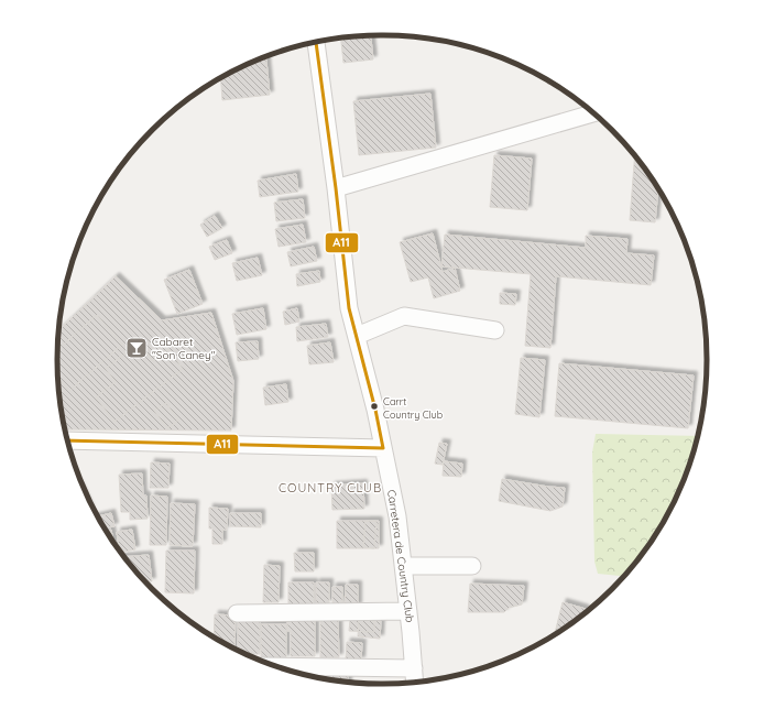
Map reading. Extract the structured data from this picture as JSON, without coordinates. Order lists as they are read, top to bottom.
{
  "streets": {
    "street": ["Carretera de Country Club"]
  },
  "districts": ["COUNTRY CLUB"],
  "places": {
    "bar": ["Cabaret \"Son Caney\""],
    "other": ["Carrt Country Club"]
  },
  "lines": ["transit line A11"]
}
